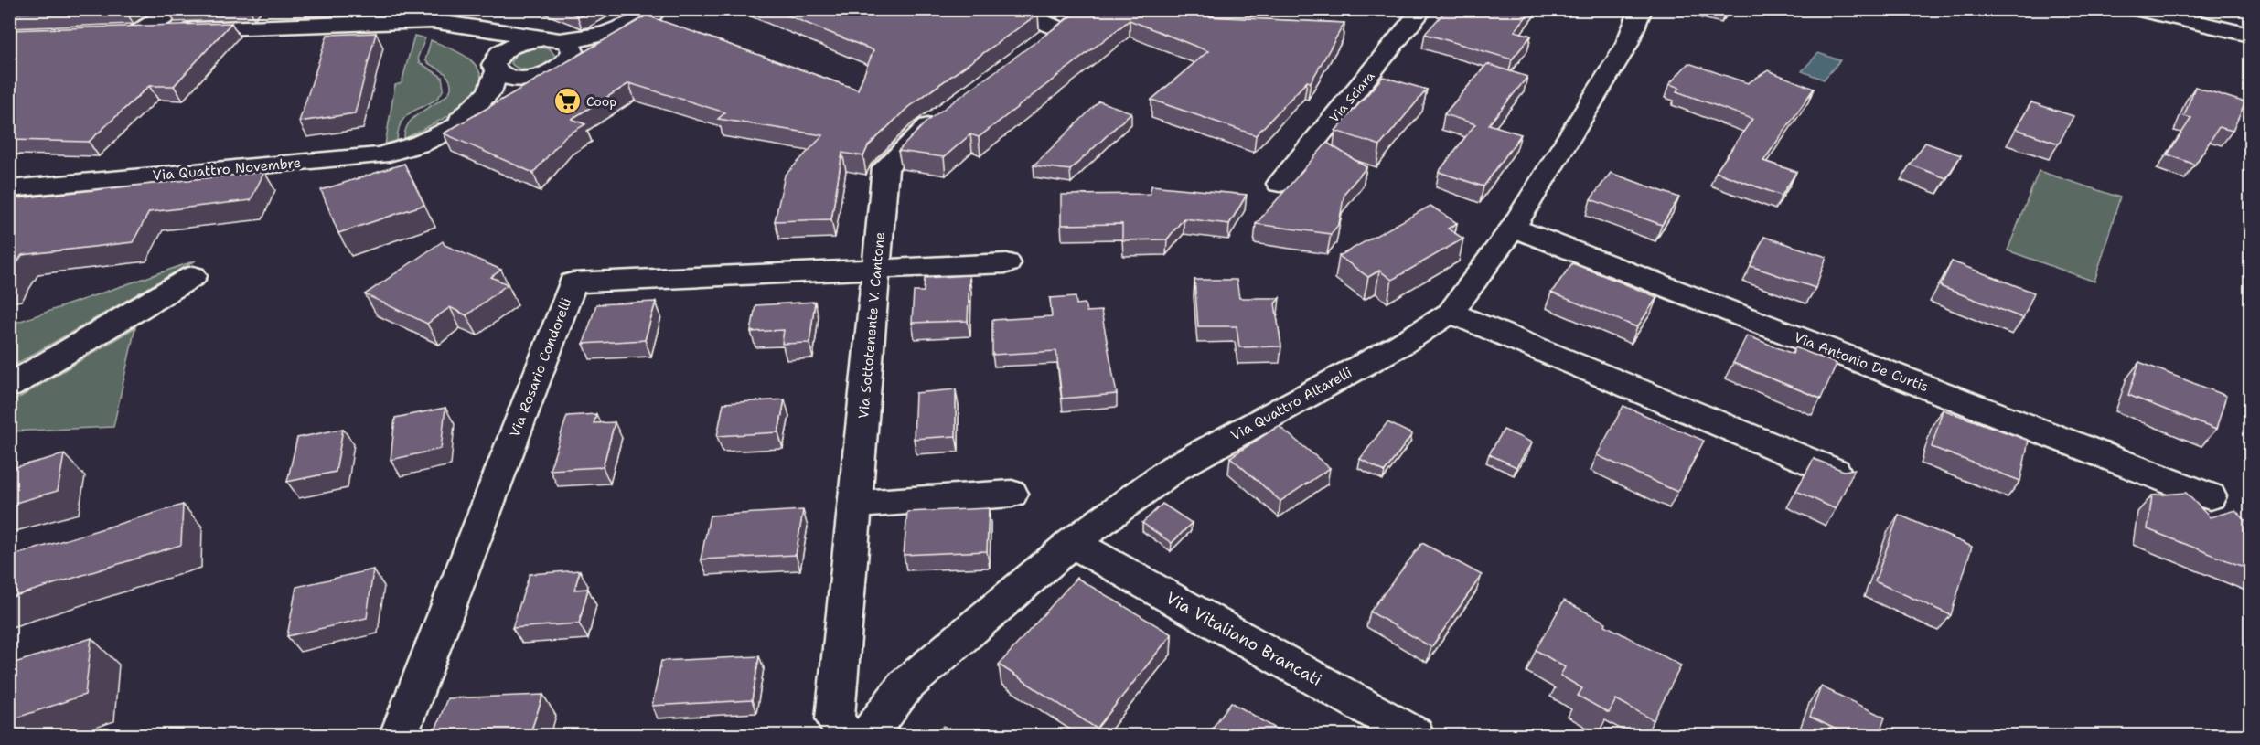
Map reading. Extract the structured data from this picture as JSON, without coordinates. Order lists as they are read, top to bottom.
{
  "streets": {
    "street": [
      "Via Sciara",
      "Via Quattro Novembre",
      "Via Sottotenente V. Cantone",
      "Via Antonio De Curtis",
      "Via Rosario Condorelli",
      "Via Quattro Altarelli",
      "Via Vitaliano Brancati"
    ]
  },
  "crossings": [
    ["Via Sottotenente V. Cantone", "Via Rosario Condorelli"],
    ["Via Antonio De Curtis", "Via Quattro Altarelli"],
    ["Via Quattro Altarelli", "Via Vitaliano Brancati"]
  ],
  "places": {
    "supermarket": ["Coop"]
  }
}
